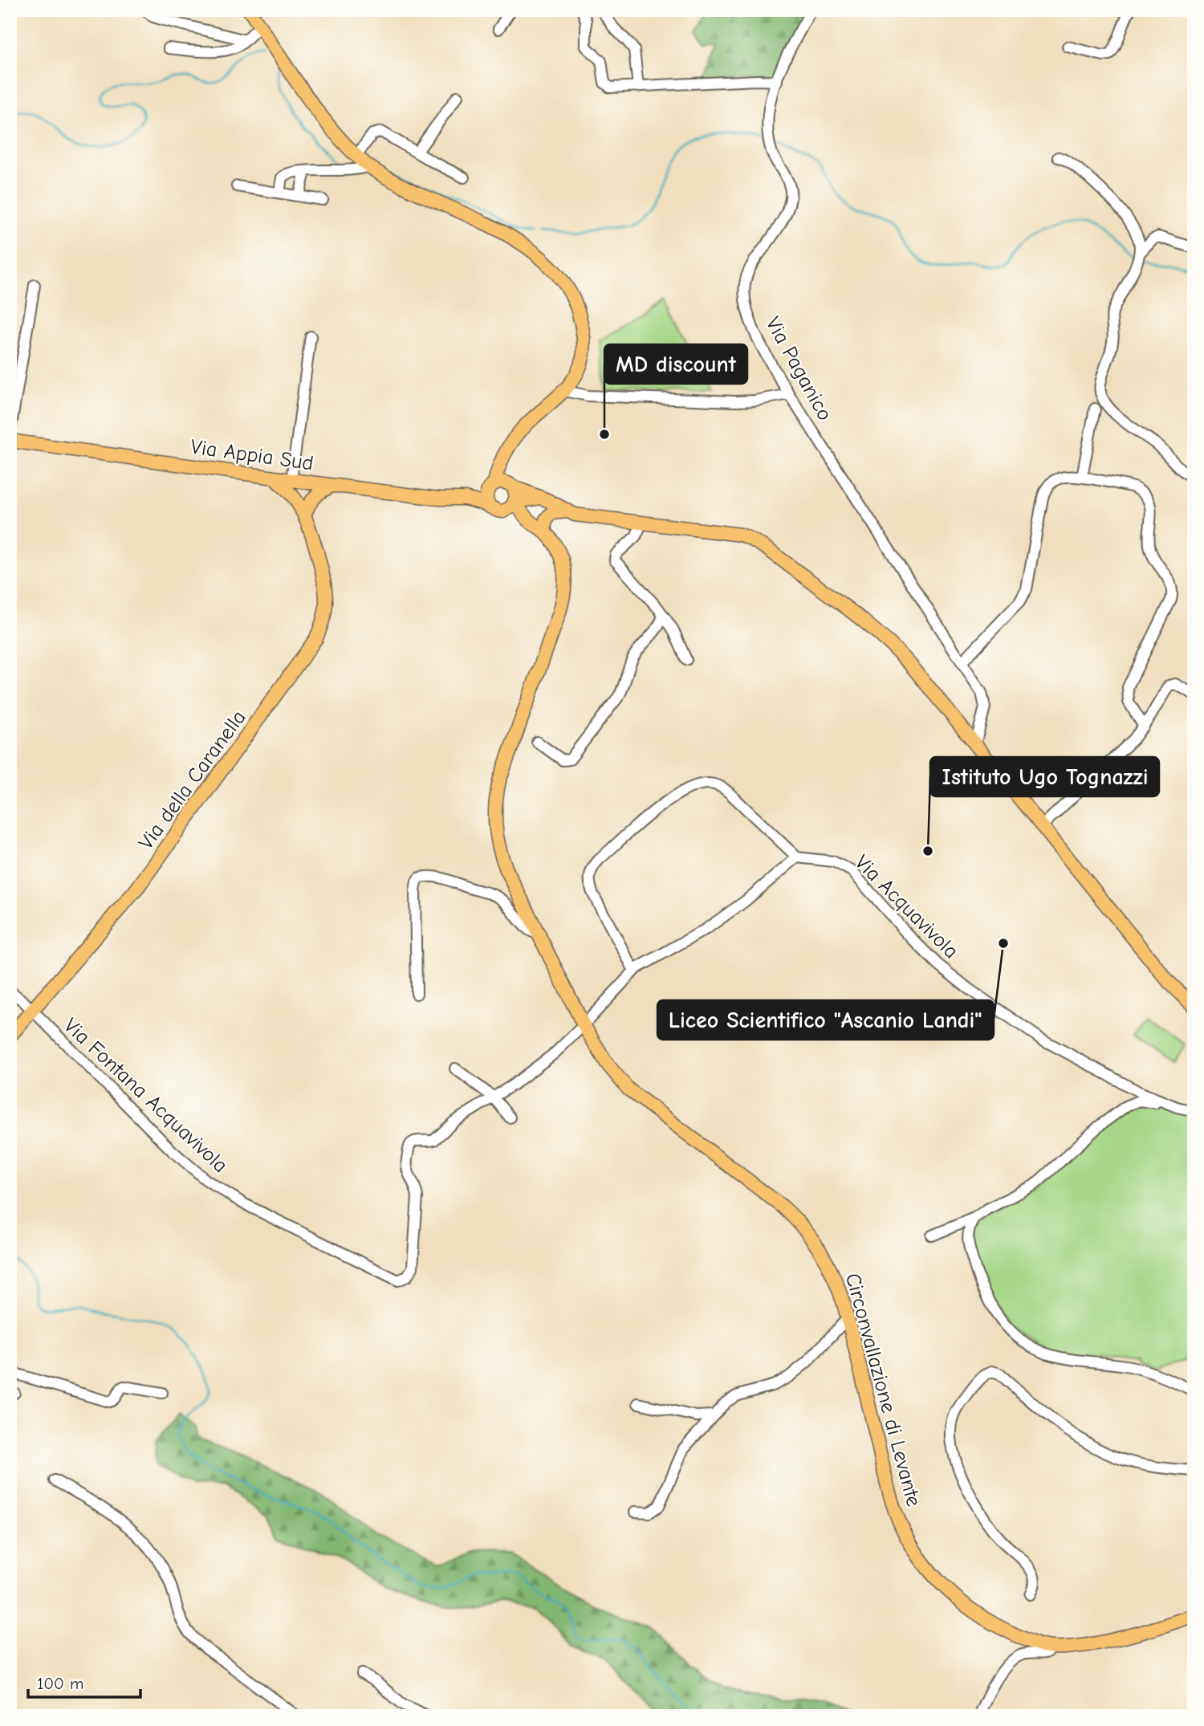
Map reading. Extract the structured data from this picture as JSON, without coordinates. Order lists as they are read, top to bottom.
{
  "streets": {
    "main road": ["Via Appia Sud", "Via della Caranella", "Circonvallazione di Levante"],
    "street": ["Via Paganico", "Via Acquavivola", "Via Fontana Acquavivola"]
  },
  "crossings": [
    ["Via Appia Sud", "Via della Caranella"],
    ["Via Appia Sud", "Circonvallazione di Levante"],
    ["Via della Caranella", "Via Fontana Acquavivola"],
    ["Via Fontana Acquavivola", "Circonvallazione di Levante"]
  ],
  "places": ["MD discount", "Istituto Ugo Tognazzi", "Liceo Scientifico \"Ascanio Landi\""],
  "scale_bar": "100 m"
}
